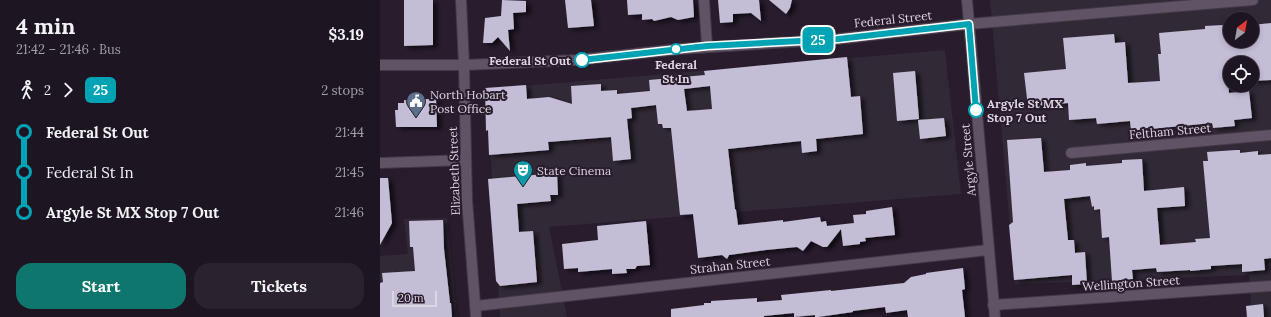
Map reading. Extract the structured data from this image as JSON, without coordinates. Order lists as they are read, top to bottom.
{
  "streets": {
    "street": [
      "Federal Street",
      "Feltham Street",
      "Argyle Street",
      "Elizabeth Street",
      "Strahan Street",
      "Wellington Street"
    ]
  },
  "crossings": [
    ["Federal Street", "Argyle Street"],
    ["Federal Street", "Elizabeth Street"],
    ["Argyle Street", "Strahan Street"],
    ["Argyle Street", "Wellington Street"],
    ["Elizabeth Street", "Strahan Street"]
  ],
  "places": {
    "other": ["Federal St In", "Federal St Out", "Argyle St MX Stop 7 Out"],
    "public building": ["North Hobart Post Office"],
    "theatre": ["State Cinema"]
  },
  "lines": ["bus line 25"],
  "scale_bar": "20 m",
  "north": "top right",
  "page": {
    "heading": ["4 min", "21:42 – 21:46 · Bus", "$3.19"],
    "on_map": "25",
    "legs": ["2", "25", "2 stops"],
    "list": [
      {
        "name": "Federal St Out",
        "value": "21:44"
      },
      {
        "name": "Federal St In",
        "value": "21:45"
      },
      {
        "name": "Argyle St MX Stop 7 Out",
        "value": "21:46"
      }
    ],
    "buttons": ["Start", "Tickets"],
    "scale": "20 m"
  }
}
